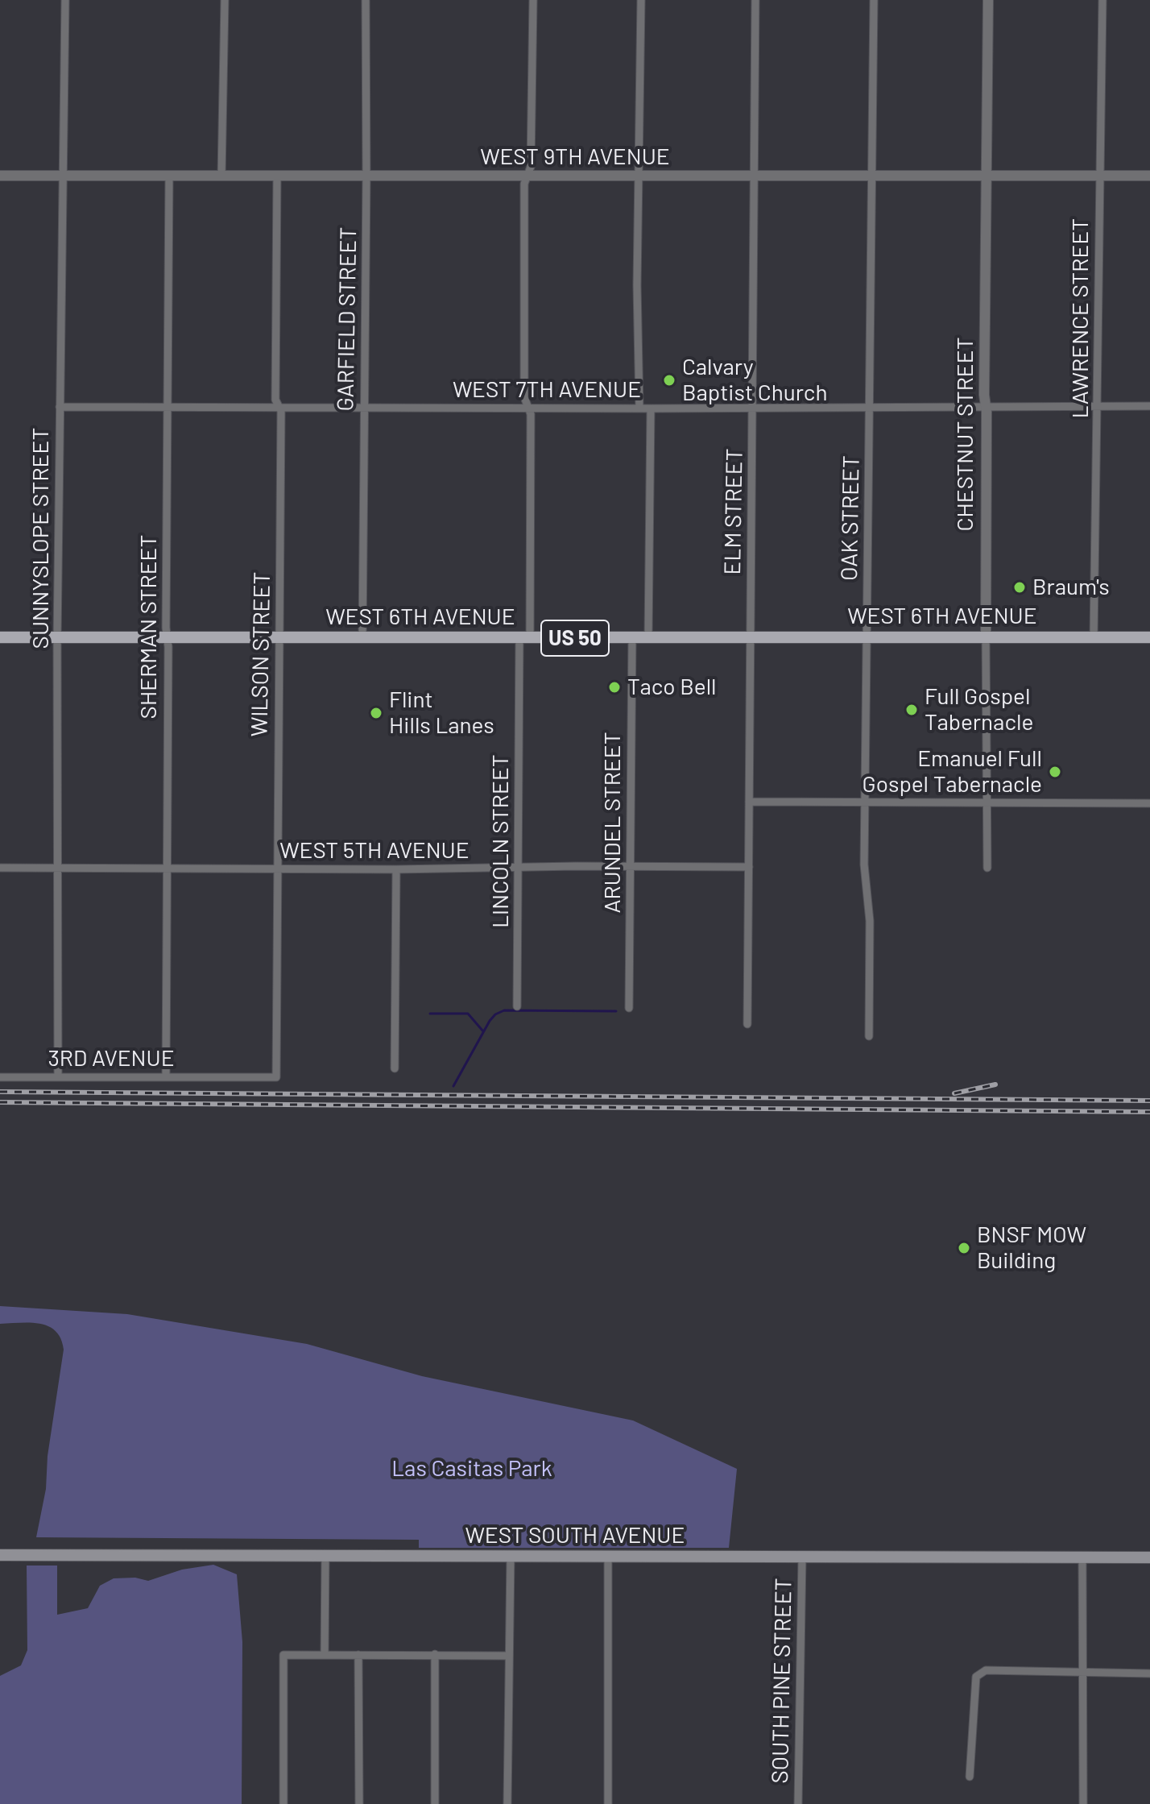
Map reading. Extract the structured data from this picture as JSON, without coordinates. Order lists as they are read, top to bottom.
{
  "streets": {
    "main road": ["WEST 6TH AVENUE", "US 50", "WEST SOUTH AVENUE"],
    "street": [
      "WEST 9TH AVENUE",
      "LAWRENCE STREET",
      "GARFIELD STREET",
      "WEST 7TH AVENUE",
      "CHESTNUT STREET",
      "ELM STREET",
      "OAK STREET",
      "SUNNYSLOPE STREET",
      "SHERMAN STREET",
      "WILSON STREET",
      "ARUNDEL STREET",
      "LINCOLN STREET",
      "WEST 5TH AVENUE",
      "3RD AVENUE",
      "SOUTH PINE STREET"
    ]
  },
  "crossings": [
    ["WEST 9TH AVENUE", "LAWRENCE STREET"],
    ["WEST 9TH AVENUE", "GARFIELD STREET"],
    ["WEST 9TH AVENUE", "CHESTNUT STREET"],
    ["WEST 9TH AVENUE", "ELM STREET"],
    ["WEST 9TH AVENUE", "OAK STREET"],
    ["WEST 9TH AVENUE", "SUNNYSLOPE STREET"],
    ["WEST 9TH AVENUE", "SHERMAN STREET"],
    ["WEST 9TH AVENUE", "WILSON STREET"],
    ["WEST 9TH AVENUE", "LINCOLN STREET"],
    ["LAWRENCE STREET", "WEST 7TH AVENUE"],
    ["LAWRENCE STREET", "WEST 6TH AVENUE"],
    ["GARFIELD STREET", "WEST 7TH AVENUE"],
    ["GARFIELD STREET", "WEST 6TH AVENUE"],
    ["WEST 7TH AVENUE", "CHESTNUT STREET"],
    ["WEST 7TH AVENUE", "ELM STREET"],
    ["WEST 7TH AVENUE", "OAK STREET"],
    ["WEST 7TH AVENUE", "SUNNYSLOPE STREET"],
    ["WEST 7TH AVENUE", "SHERMAN STREET"],
    ["WEST 7TH AVENUE", "WILSON STREET"],
    ["WEST 7TH AVENUE", "LINCOLN STREET"],
    ["CHESTNUT STREET", "WEST 6TH AVENUE"],
    ["ELM STREET", "WEST 6TH AVENUE"],
    ["ELM STREET", "WEST 5TH AVENUE"],
    ["OAK STREET", "WEST 6TH AVENUE"],
    ["SUNNYSLOPE STREET", "WEST 6TH AVENUE"],
    ["SUNNYSLOPE STREET", "WEST 5TH AVENUE"],
    ["SUNNYSLOPE STREET", "3RD AVENUE"],
    ["WEST 6TH AVENUE", "SHERMAN STREET"],
    ["WEST 6TH AVENUE", "WILSON STREET"],
    ["WEST 6TH AVENUE", "ARUNDEL STREET"],
    ["WEST 6TH AVENUE", "LINCOLN STREET"],
    ["SHERMAN STREET", "WEST 5TH AVENUE"],
    ["SHERMAN STREET", "3RD AVENUE"],
    ["WILSON STREET", "WEST 5TH AVENUE"],
    ["WILSON STREET", "3RD AVENUE"],
    ["ARUNDEL STREET", "WEST 5TH AVENUE"],
    ["LINCOLN STREET", "WEST 5TH AVENUE"],
    ["WEST SOUTH AVENUE", "SOUTH PINE STREET"]
  ],
  "parks": ["Las Casitas Park"],
  "places": [
    "Calvary Baptist Church",
    "Braum's",
    "Taco Bell",
    "Full Gospel Tabernacle",
    "Flint Hills Lanes",
    "Emanuel Full Gospel Tabernacle",
    "BNSF MOW Building"
  ]
}
